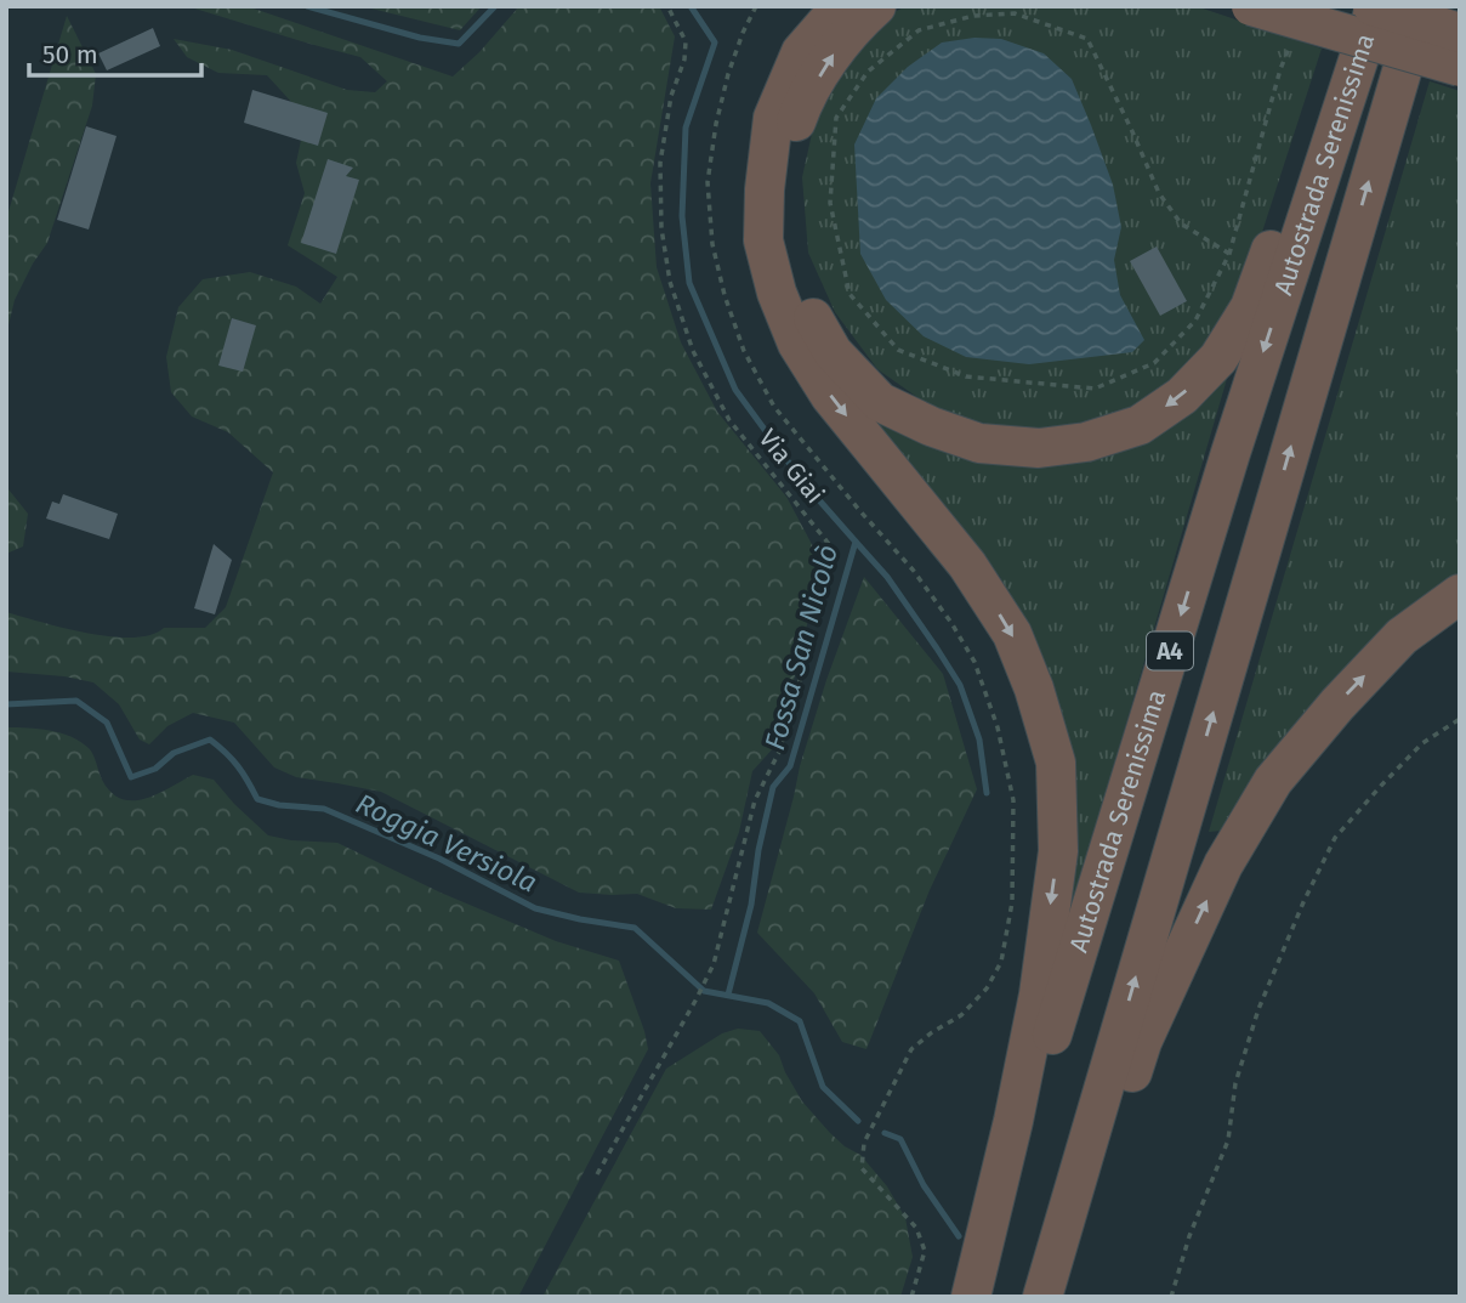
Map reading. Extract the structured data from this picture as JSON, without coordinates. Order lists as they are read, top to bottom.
{
  "streets": {
    "highway": ["Autostrada Serenissima", "A4"],
    "path": ["Via Giai"]
  },
  "water": ["Fossa San Nicolò", "Roggia Versiola"],
  "scale_bar": "50 m"
}
